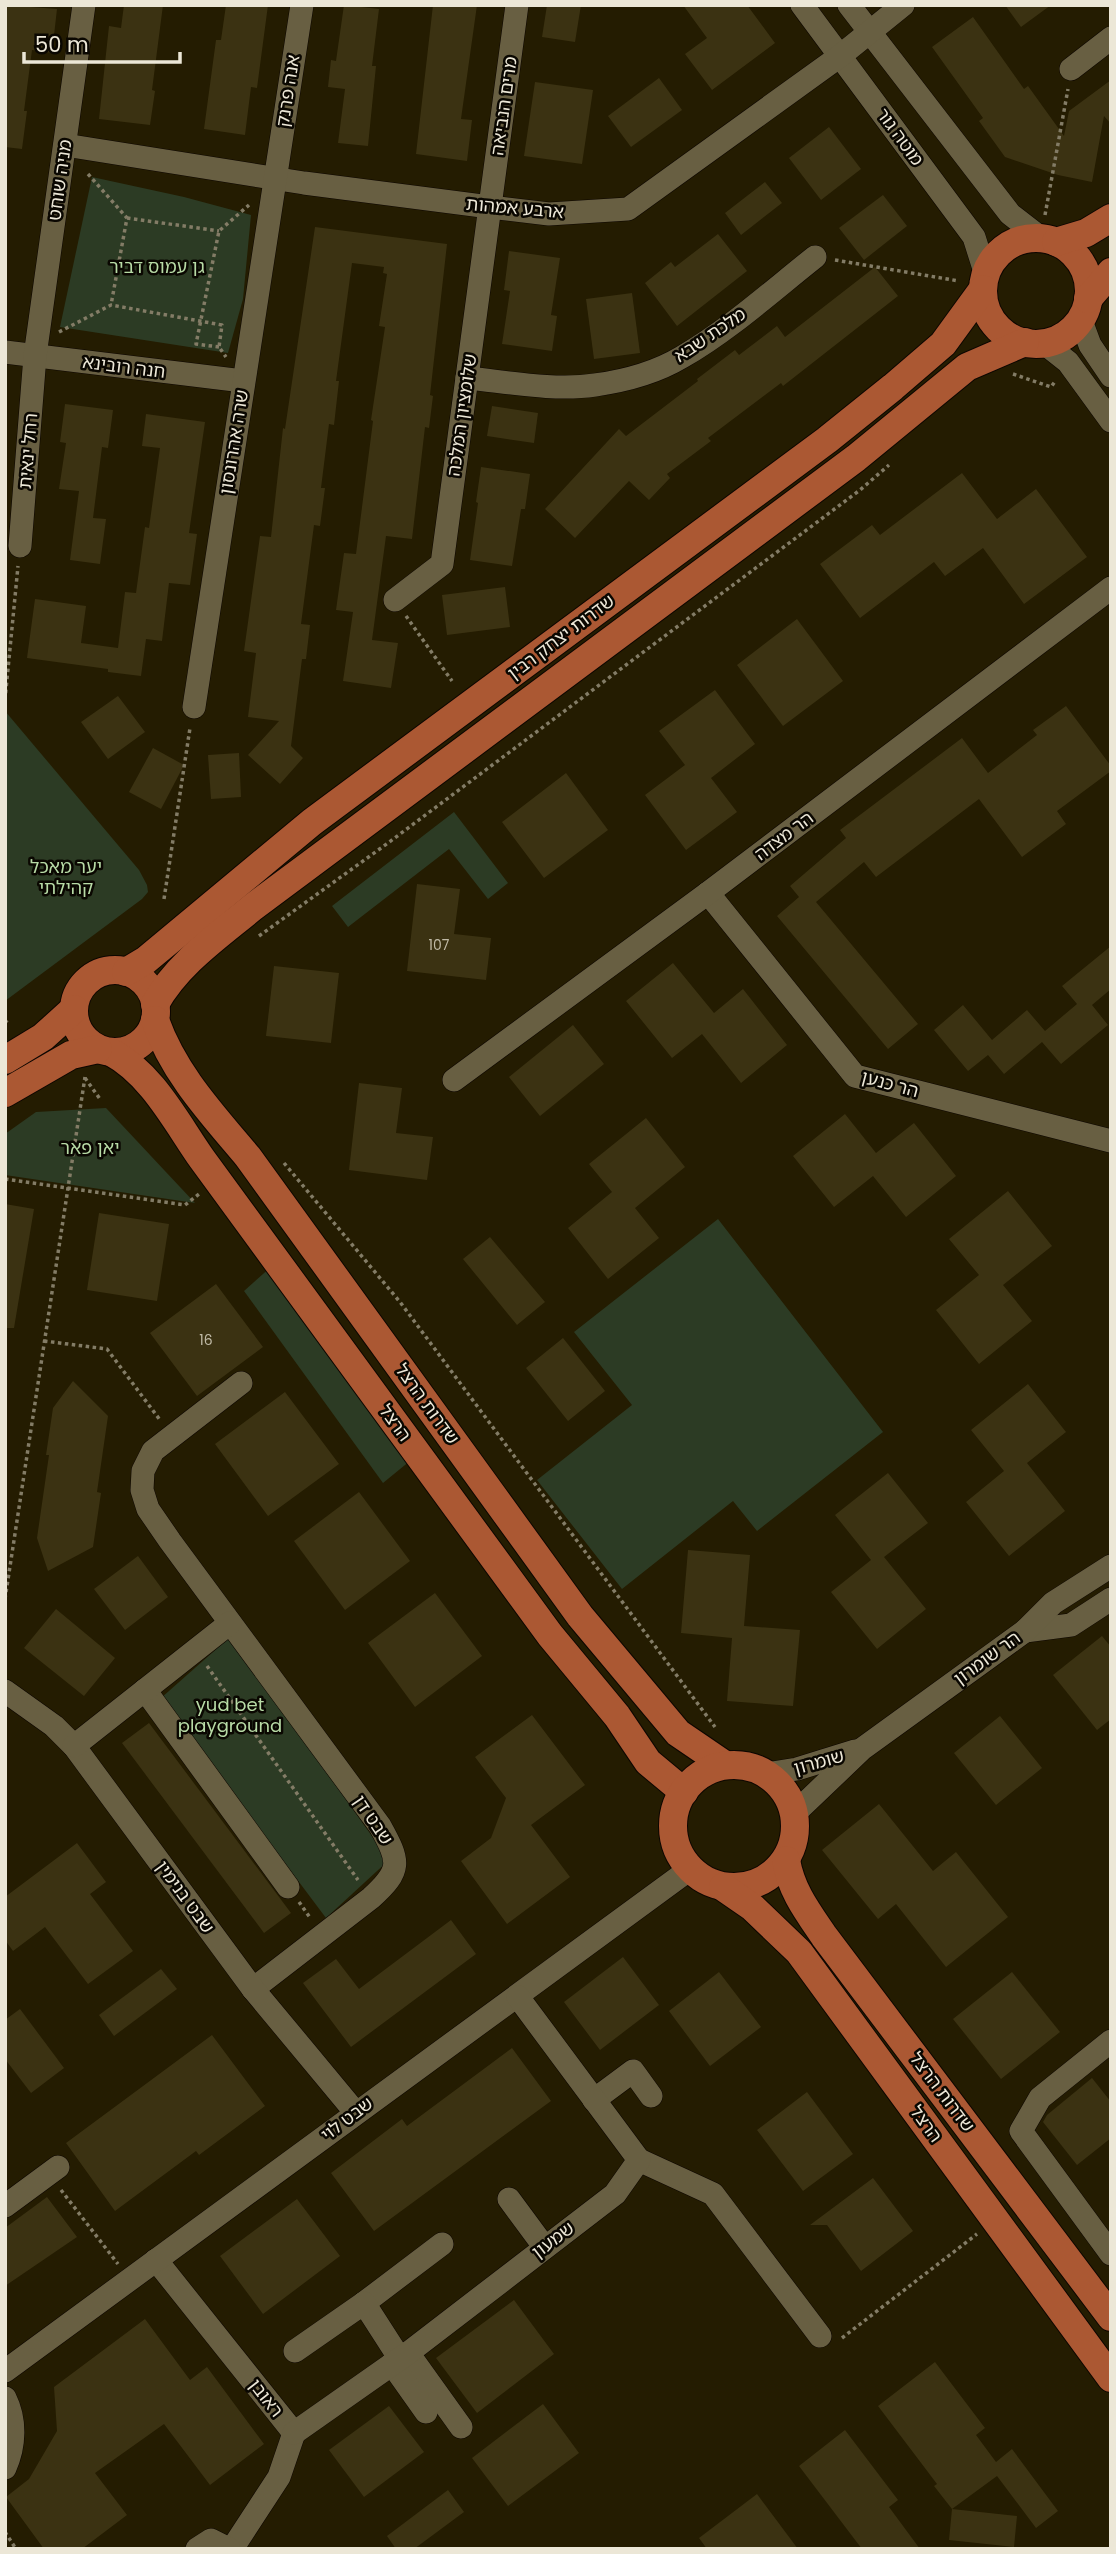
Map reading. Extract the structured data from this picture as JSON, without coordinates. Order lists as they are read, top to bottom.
{
  "streets": {
    "main road": ["שדרות יצחק רבין", "שדרות הרצל", "הרצל"],
    "street": [
      "אנה פרנק",
      "מרים הנביאה",
      "מוטה גור",
      "מניה שוחט",
      "ארבע אמהות",
      "מלכת שבא",
      "חנה רובינא",
      "שלומציון המלכה",
      "שרה אהרונסון",
      "רחל ינאית",
      "הר מצדה",
      "הר כנען",
      "הר שומרון",
      "שומרון",
      "שבט דן",
      "שבט בנימין",
      "שבט לוי",
      "שמעון",
      "ראובן"
    ]
  },
  "crossings": [
    ["אנה פרנק", "ארבע אמהות"],
    ["אנה פרנק", "שרה אהרונסון"],
    ["מרים הנביאה", "ארבע אמהות"],
    ["מרים הנביאה", "שלומציון המלכה"],
    ["מוטה גור", "ארבע אמהות"],
    ["מוטה גור", "שדרות יצחק רבין"],
    ["מניה שוחט", "ארבע אמהות"],
    ["מניה שוחט", "חנה רובינא"],
    ["מניה שוחט", "רחל ינאית"],
    ["ארבע אמהות", "שלומציון המלכה"],
    ["ארבע אמהות", "שרה אהרונסון"],
    ["מלכת שבא", "שלומציון המלכה"],
    ["חנה רובינא", "שרה אהרונסון"],
    ["חנה רובינא", "רחל ינאית"],
    ["שדרות יצחק רבין", "שדרות הרצל"],
    ["שדרות יצחק רבין", "הרצל"],
    ["הר מצדה", "הר כנען"],
    ["שדרות הרצל", "הרצל"],
    ["שדרות הרצל", "שומרון"],
    ["שדרות הרצל", "שבט לוי"],
    ["הרצל", "שומרון"],
    ["הרצל", "שבט לוי"],
    ["הר שומרון", "שומרון"],
    ["שומרון", "שבט לוי"],
    ["שבט דן", "שבט בנימין"],
    ["שבט בנימין", "שבט לוי"],
    ["שבט לוי", "ראובן"],
    ["שמעון", "ראובן"]
  ],
  "parks": [
    "גן עמוס דביר",
    "יער מאכל קהילתי",
    "יאן פאר",
    "yud bet playground"
  ],
  "house_numbers": ["107", "16"],
  "scale_bar": "50 m"
}
